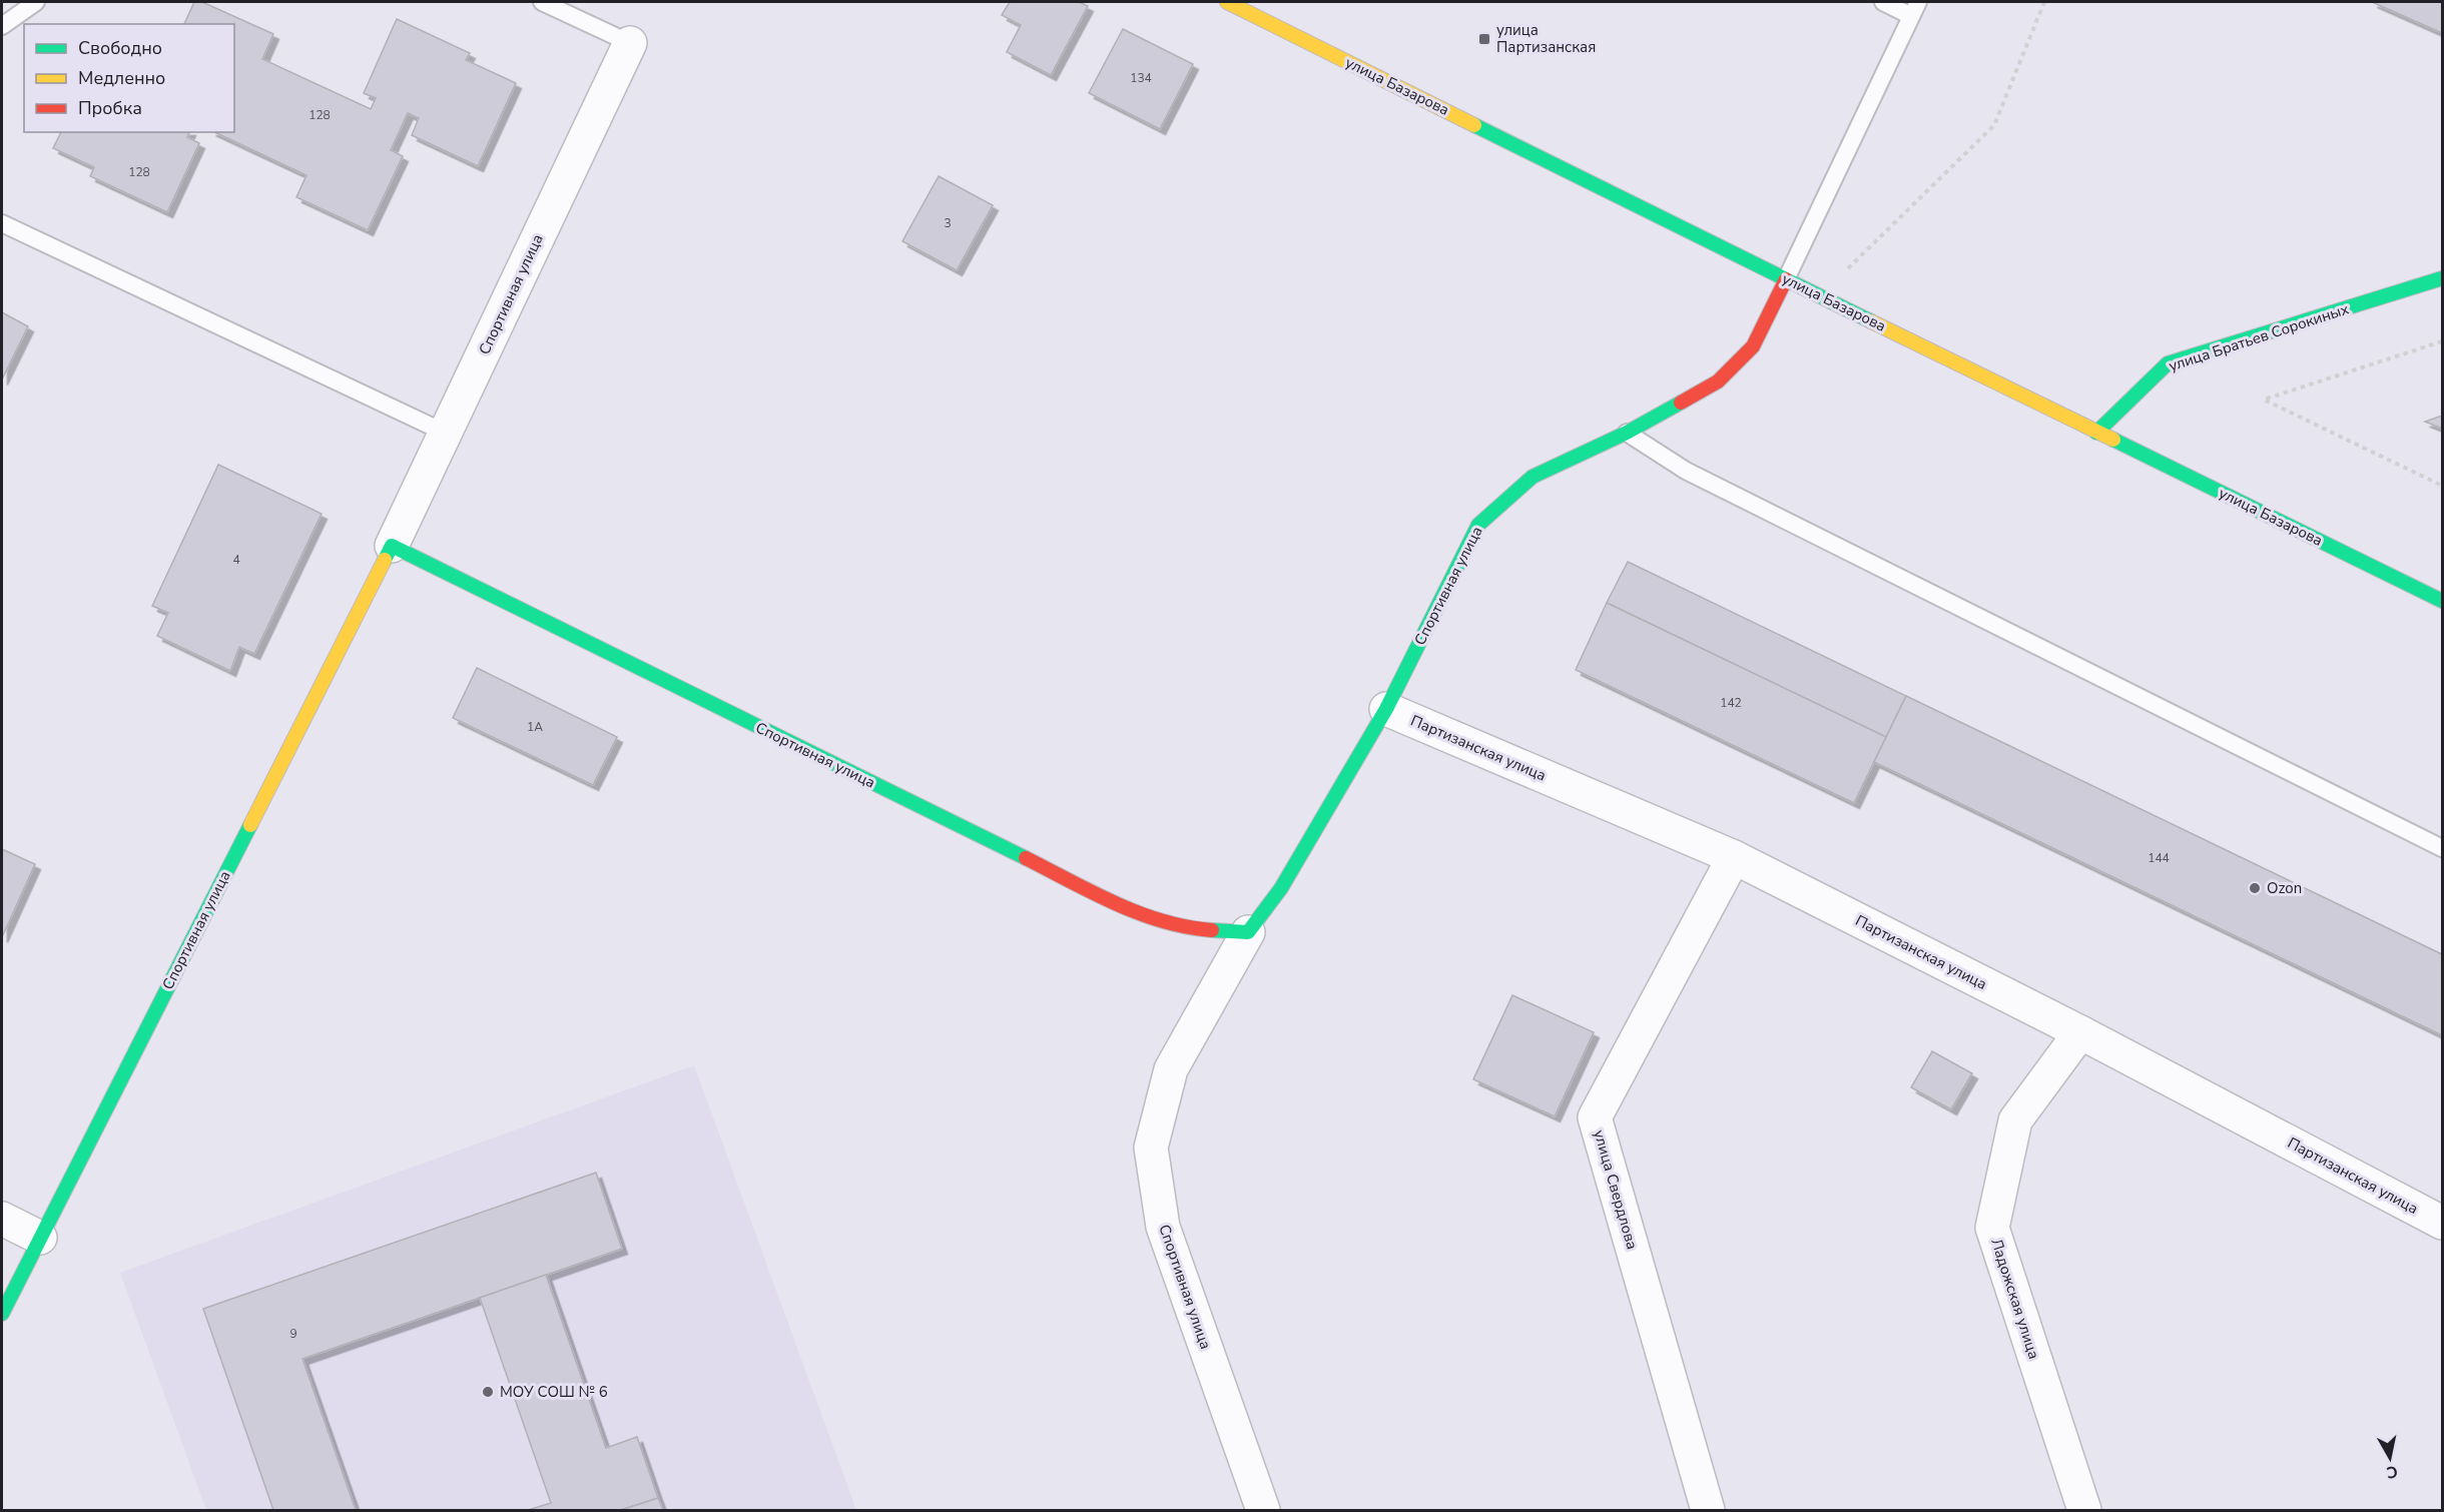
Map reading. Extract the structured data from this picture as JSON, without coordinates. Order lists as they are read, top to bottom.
{
  "streets": {
    "street": [
      "улица Базарова",
      "Спортивная улица",
      "улица Братьев Сорокиных",
      "Партизанская улица",
      "улица Свердлова",
      "Ладожская улица"
    ]
  },
  "crossings": [
    ["улица Базарова", "Спортивная улица"],
    ["улица Базарова", "улица Братьев Сорокиных"],
    ["Спортивная улица", "Партизанская улица"],
    ["Партизанская улица", "улица Свердлова"],
    ["Партизанская улица", "Ладожская улица"]
  ],
  "places": {
    "transit": ["улица Партизанская"],
    "other": ["Ozon", "МОУ СОШ № 6"]
  },
  "house_numbers": [
    "134",
    "128",
    "128",
    "3",
    "4",
    "142",
    "1А",
    "144",
    "9"
  ],
  "legend": ["Свободно", "Медленно", "Пробка"],
  "north": "bottom"
}
